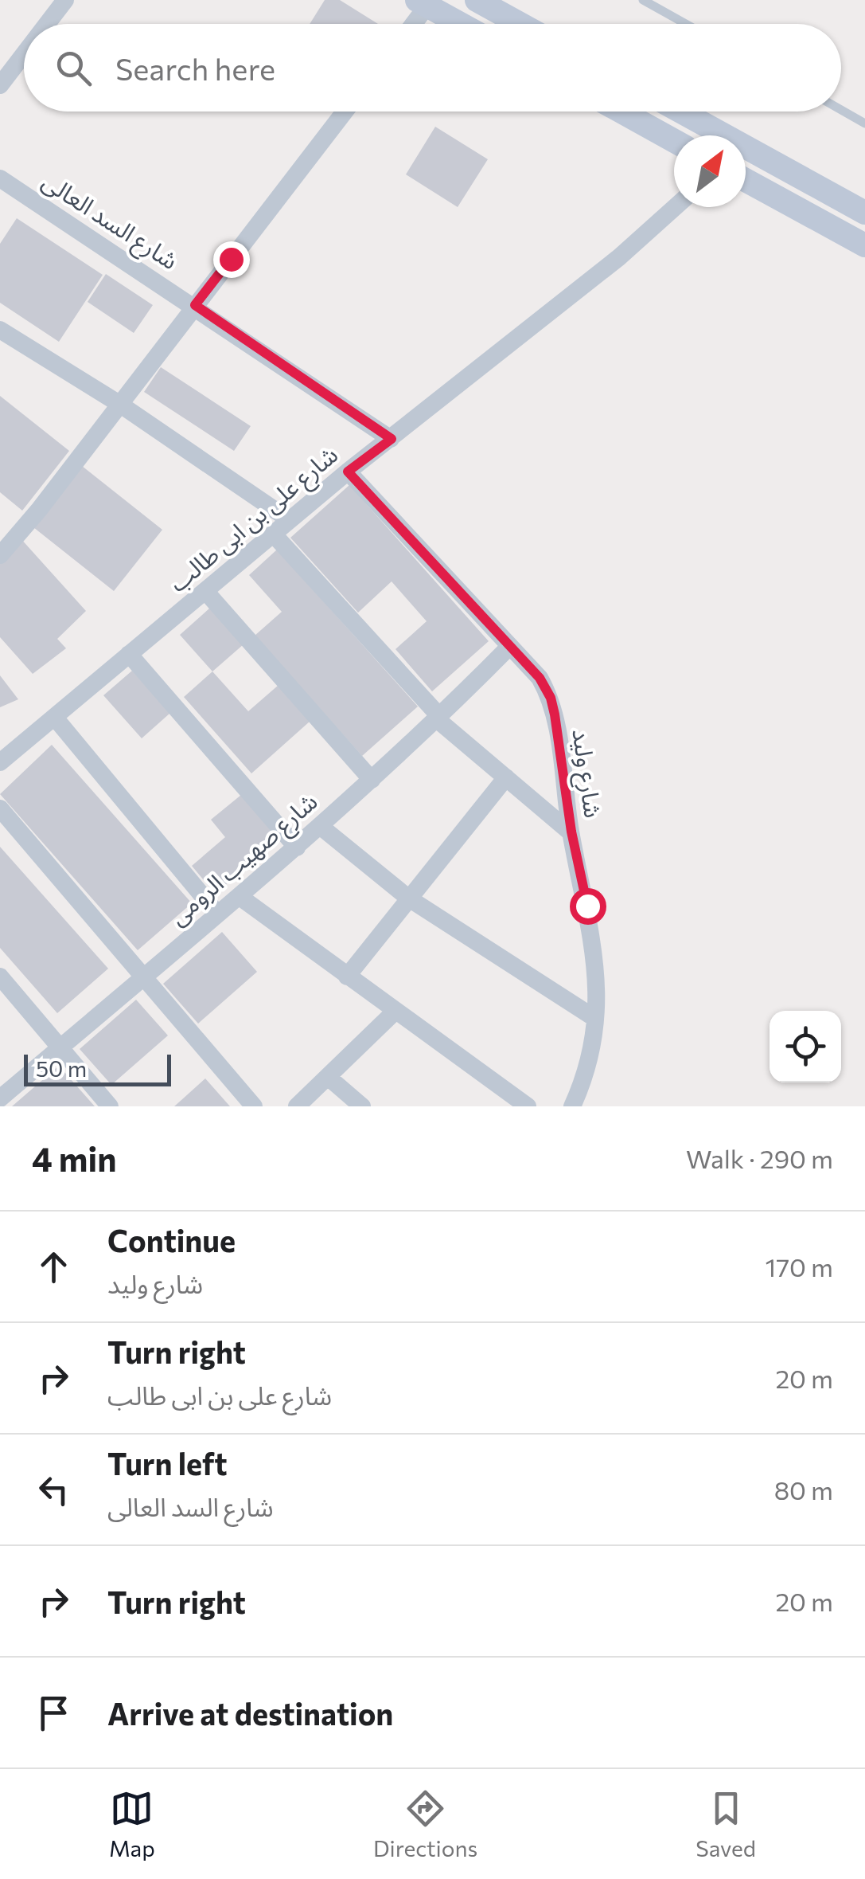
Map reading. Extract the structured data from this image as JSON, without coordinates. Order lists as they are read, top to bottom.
{
  "streets": {
    "street": [
      "شارع السد العالى",
      "شارع على بن ابى طالب",
      "شارع وليد",
      "شارع صهيب الرومى"
    ]
  },
  "crossings": [
    ["شارع السد العالى", "شارع على بن ابى طالب"],
    ["شارع على بن ابى طالب", "شارع وليد"],
    ["شارع وليد", "شارع صهيب الرومى"]
  ],
  "scale_bar": "50 m",
  "north": "top right",
  "page": {
    "search": "Search here",
    "scale": "50 m",
    "heading": ["4 min", "Walk · 290 m"],
    "list": [
      ["Continue", "شارع وليد", "170 m"],
      ["Turn right", "شارع على بن ابى طالب", "20 m"],
      ["Turn left", "شارع السد العالى", "80 m"],
      ["Turn right", "20 m"],
      "Arrive at destination"
    ],
    "nav": ["Map", "Directions", "Saved"]
  }
}
